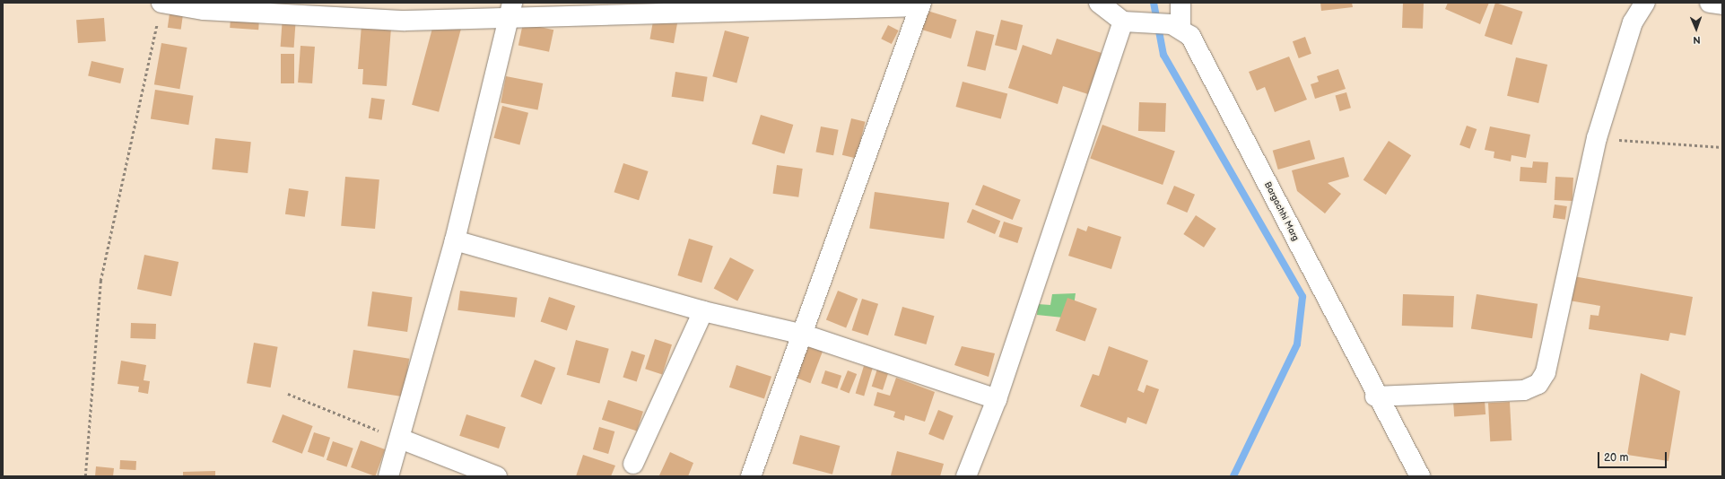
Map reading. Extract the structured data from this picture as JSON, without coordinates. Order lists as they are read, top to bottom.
{
  "streets": {
    "street": ["Bargachhi Marg"]
  },
  "scale_bar": "20 m",
  "north": "bottom"
}
